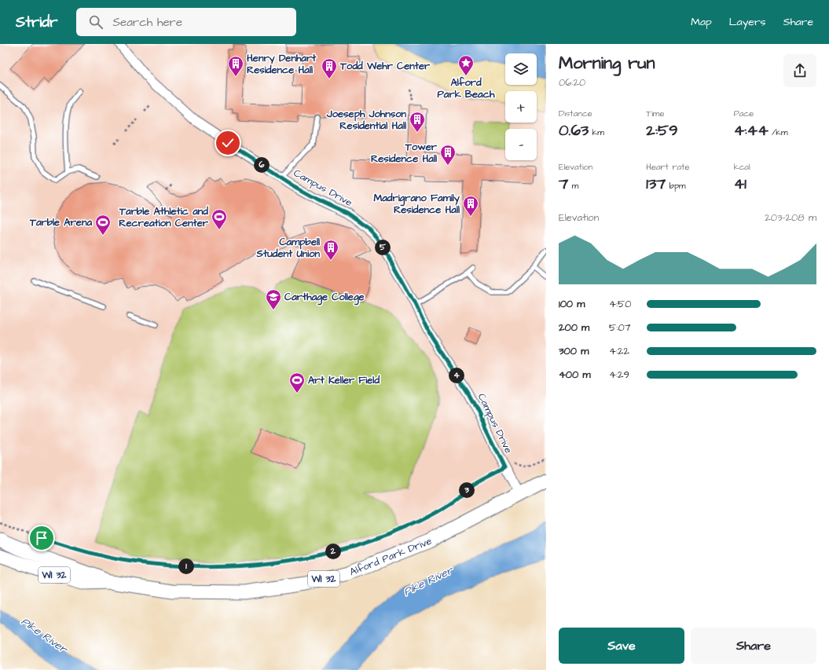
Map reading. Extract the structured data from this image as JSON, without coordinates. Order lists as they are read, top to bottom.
{
  "streets": {
    "main road": ["Alford Park Drive", "WI 32"],
    "street": ["Campus Drive"]
  },
  "crossings": [
    ["Campus Drive", "Alford Park Drive"]
  ],
  "water": ["Pike River"],
  "places": {
    "place": ["Alford Park Beach"],
    "building": [
      "Henry Denhart Residence Hall",
      "Todd Wehr Center",
      "Joeseph Johnson Residential Hall",
      "Tower Residence Hall",
      "Madrigrano Family Residence Hall",
      "Campbell Student Union"
    ],
    "sports": ["Tarble Athletic and Recreation Center", "Tarble Arena", "Art Keller Field"],
    "school or university": ["Carthage College"]
  },
  "page": {
    "header": "Stridr",
    "search": "Search here",
    "nav": ["Map", "Layers", "Share"],
    "heading": ["Morning run", "06:20"],
    "map_buttons": ["+", "−"],
    "stats": [
      ["Distance", "0.63 km"],
      ["Time", "2:59"],
      ["Pace", "4:44 /km"],
      ["Elevation", "7 m"],
      ["Heart rate", "137 bpm"],
      ["kcal", "41"]
    ],
    "pins": [
      "6",
      "5",
      "4",
      "3",
      "2",
      "1"
    ],
    "chart": ["Elevation", "203–208 m"],
    "list": [
      {
        "name": "100 m",
        "note": "4:50"
      },
      {
        "name": "200 m",
        "note": "5:07"
      },
      {
        "name": "300 m",
        "note": "4:22"
      },
      {
        "name": "400 m",
        "note": "4:29"
      }
    ],
    "buttons": ["Save", "Share"]
  }
}
